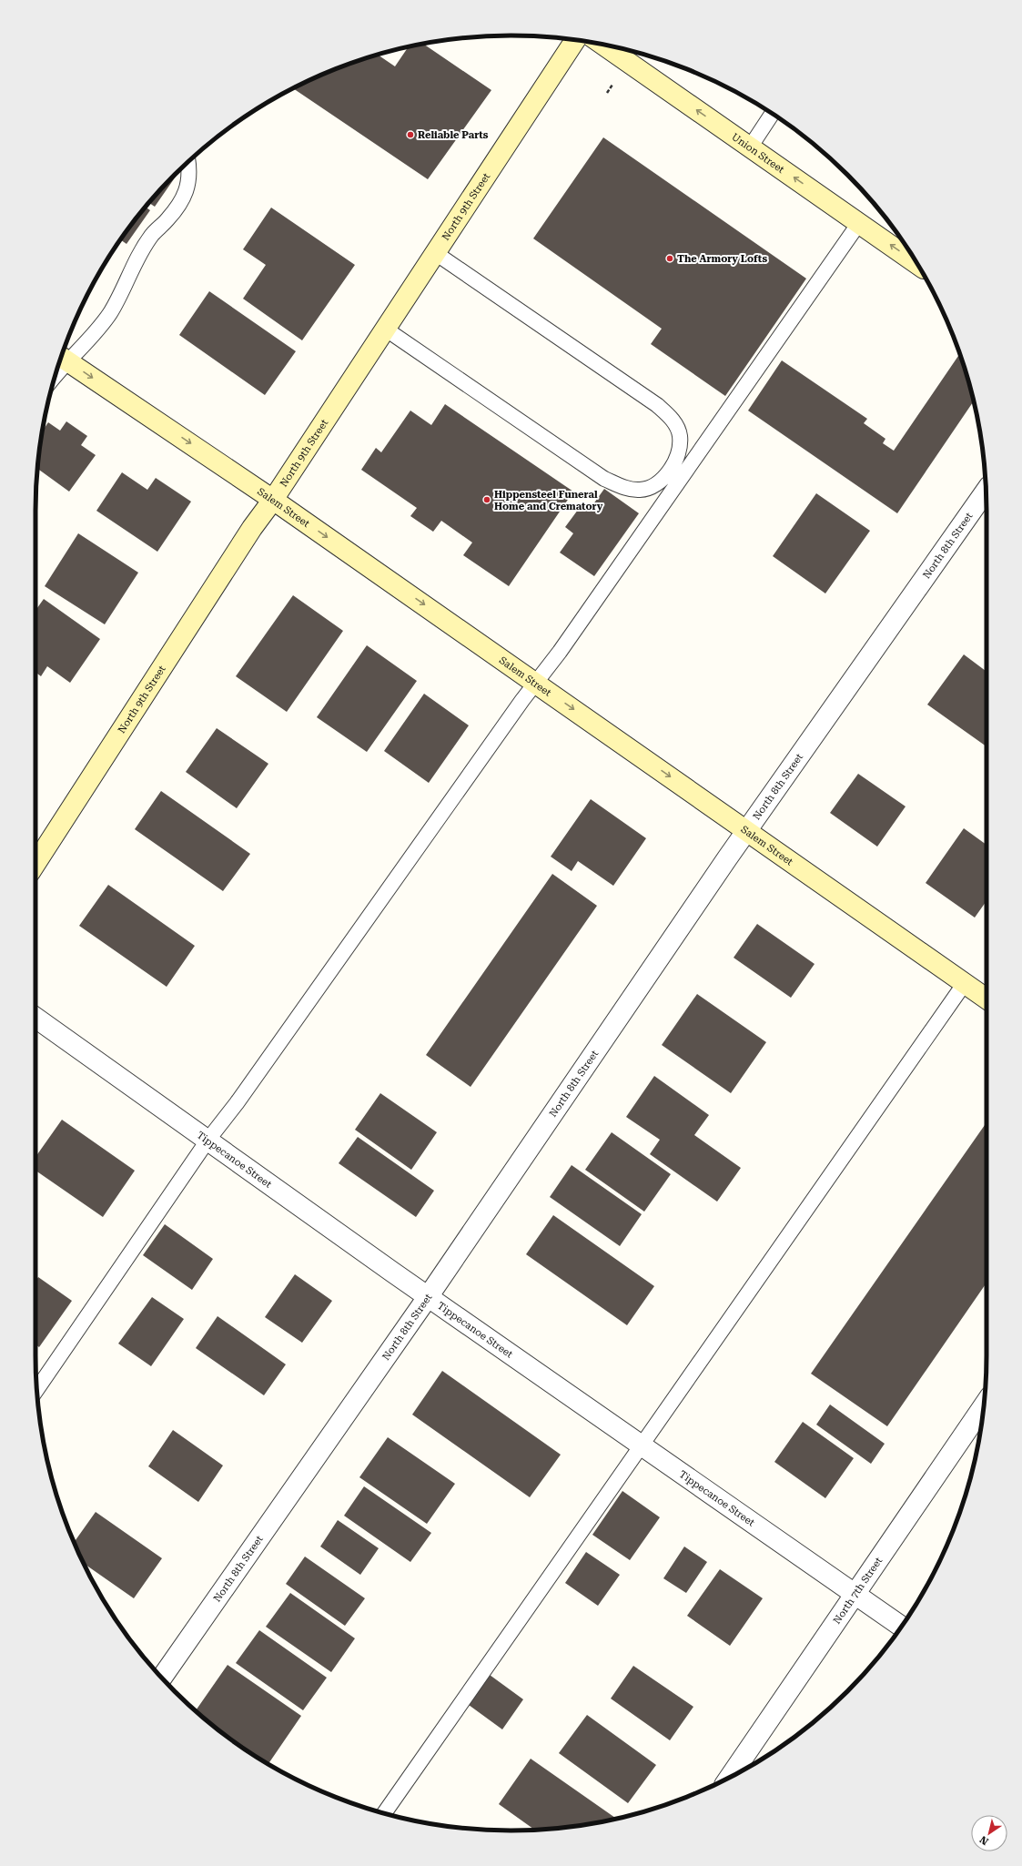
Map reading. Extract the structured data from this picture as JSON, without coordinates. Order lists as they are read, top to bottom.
{
  "streets": {
    "main road": ["Union Street", "North 9th Street", "Salem Street"],
    "street": ["North 8th Street", "Tippecanoe Street", "North 7th Street"]
  },
  "crossings": [
    ["North 9th Street", "Salem Street"],
    ["Salem Street", "North 8th Street"],
    ["North 8th Street", "Tippecanoe Street"],
    ["Tippecanoe Street", "North 7th Street"]
  ],
  "one_way": ["Union Street", "Salem Street"],
  "places": ["Reliable Parts", "The Armory Lofts", "Hippensteel Funeral Home and Crematory"],
  "north": "bottom left"
}
